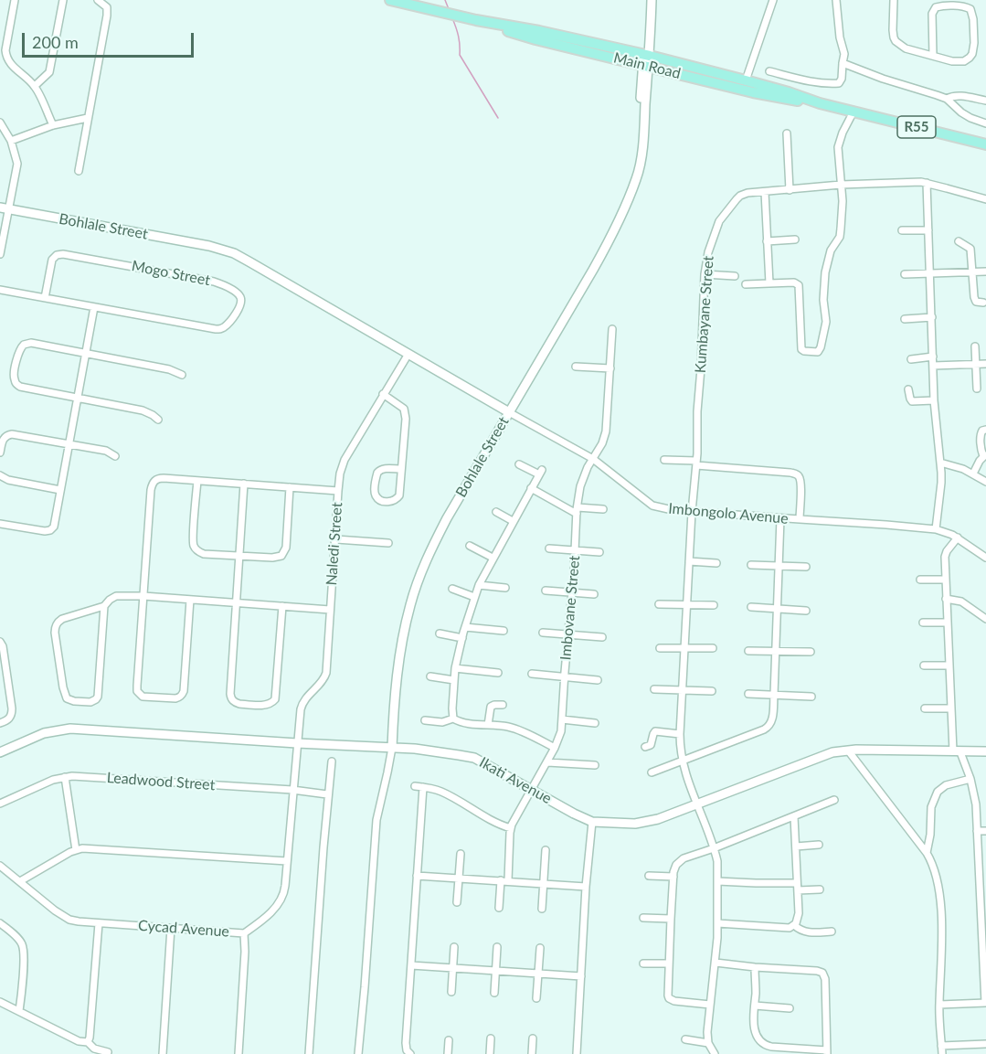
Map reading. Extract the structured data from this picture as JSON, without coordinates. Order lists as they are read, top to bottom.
{
  "streets": {
    "main road": ["Main Road", "R55"],
    "street": [
      "Bohlale Street",
      "Mogo Street",
      "Kumbayane Street",
      "Imbongolo Avenue",
      "Naledi Street",
      "Imbovane Street",
      "Ikati Avenue",
      "Leadwood Street",
      "Cycad Avenue"
    ]
  },
  "crossings": [
    ["Main Road", "Bohlale Street"],
    ["Bohlale Street", "Imbongolo Avenue"],
    ["Bohlale Street", "Naledi Street"],
    ["Bohlale Street", "Ikati Avenue"],
    ["Kumbayane Street", "Imbongolo Avenue"],
    ["Kumbayane Street", "Ikati Avenue"],
    ["Imbongolo Avenue", "Naledi Street"],
    ["Imbongolo Avenue", "Imbovane Street"],
    ["Naledi Street", "Ikati Avenue"],
    ["Naledi Street", "Cycad Avenue"],
    ["Imbovane Street", "Ikati Avenue"],
    ["Ikati Avenue", "Cycad Avenue"],
    ["Leadwood Street", "Cycad Avenue"]
  ],
  "scale_bar": "200 m"
}
